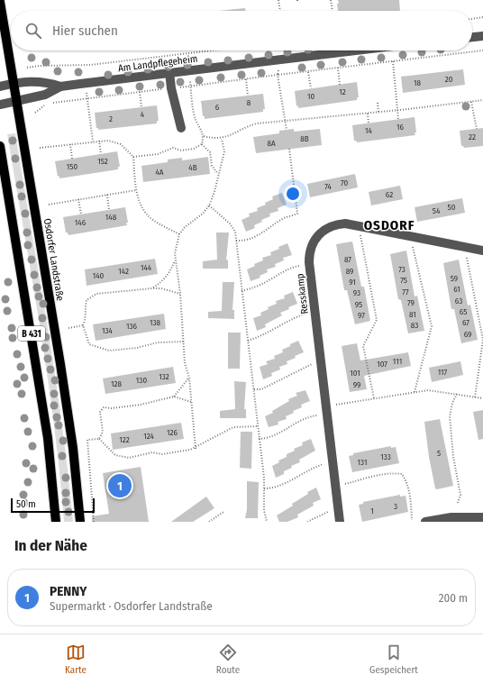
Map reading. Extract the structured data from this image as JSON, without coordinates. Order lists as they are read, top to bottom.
{
  "streets": {
    "main road": ["Osdorfer Landstraße", "B 431"],
    "street": ["Am Landpflegeheim", "Resskamp"]
  },
  "crossings": [
    ["Am Landpflegeheim", "Osdorfer Landstraße"]
  ],
  "districts": ["OSDORF"],
  "house_numbers": [
    "20",
    "18",
    "12",
    "10",
    "8",
    "6",
    "4",
    "2",
    "16",
    "14",
    "22",
    "8B",
    "8A",
    "152",
    "150",
    "4B",
    "4A",
    "70",
    "74",
    "62",
    "50",
    "54",
    "148",
    "146",
    "87",
    "144",
    "73",
    "142",
    "89",
    "140",
    "59",
    "75",
    "91",
    "61",
    "77",
    "93",
    "63",
    "79",
    "95",
    "65",
    "81",
    "97",
    "138",
    "67",
    "83",
    "136",
    "134",
    "69",
    "111",
    "107",
    "117",
    "101",
    "132",
    "130",
    "128",
    "99",
    "126",
    "124",
    "122",
    "5",
    "133",
    "131",
    "3",
    "1"
  ],
  "scale_bar": "50 m",
  "page": {
    "search": "Hier suchen",
    "pins": "1",
    "scale": "50 m",
    "heading": "In der Nähe",
    "list": [
      {
        "mark": "1",
        "name": "PENNY",
        "note": "Supermarkt · Osdorfer Landstraße",
        "value": "200 m"
      }
    ],
    "nav": ["Karte", "Route", "Gespeichert"]
  }
}
